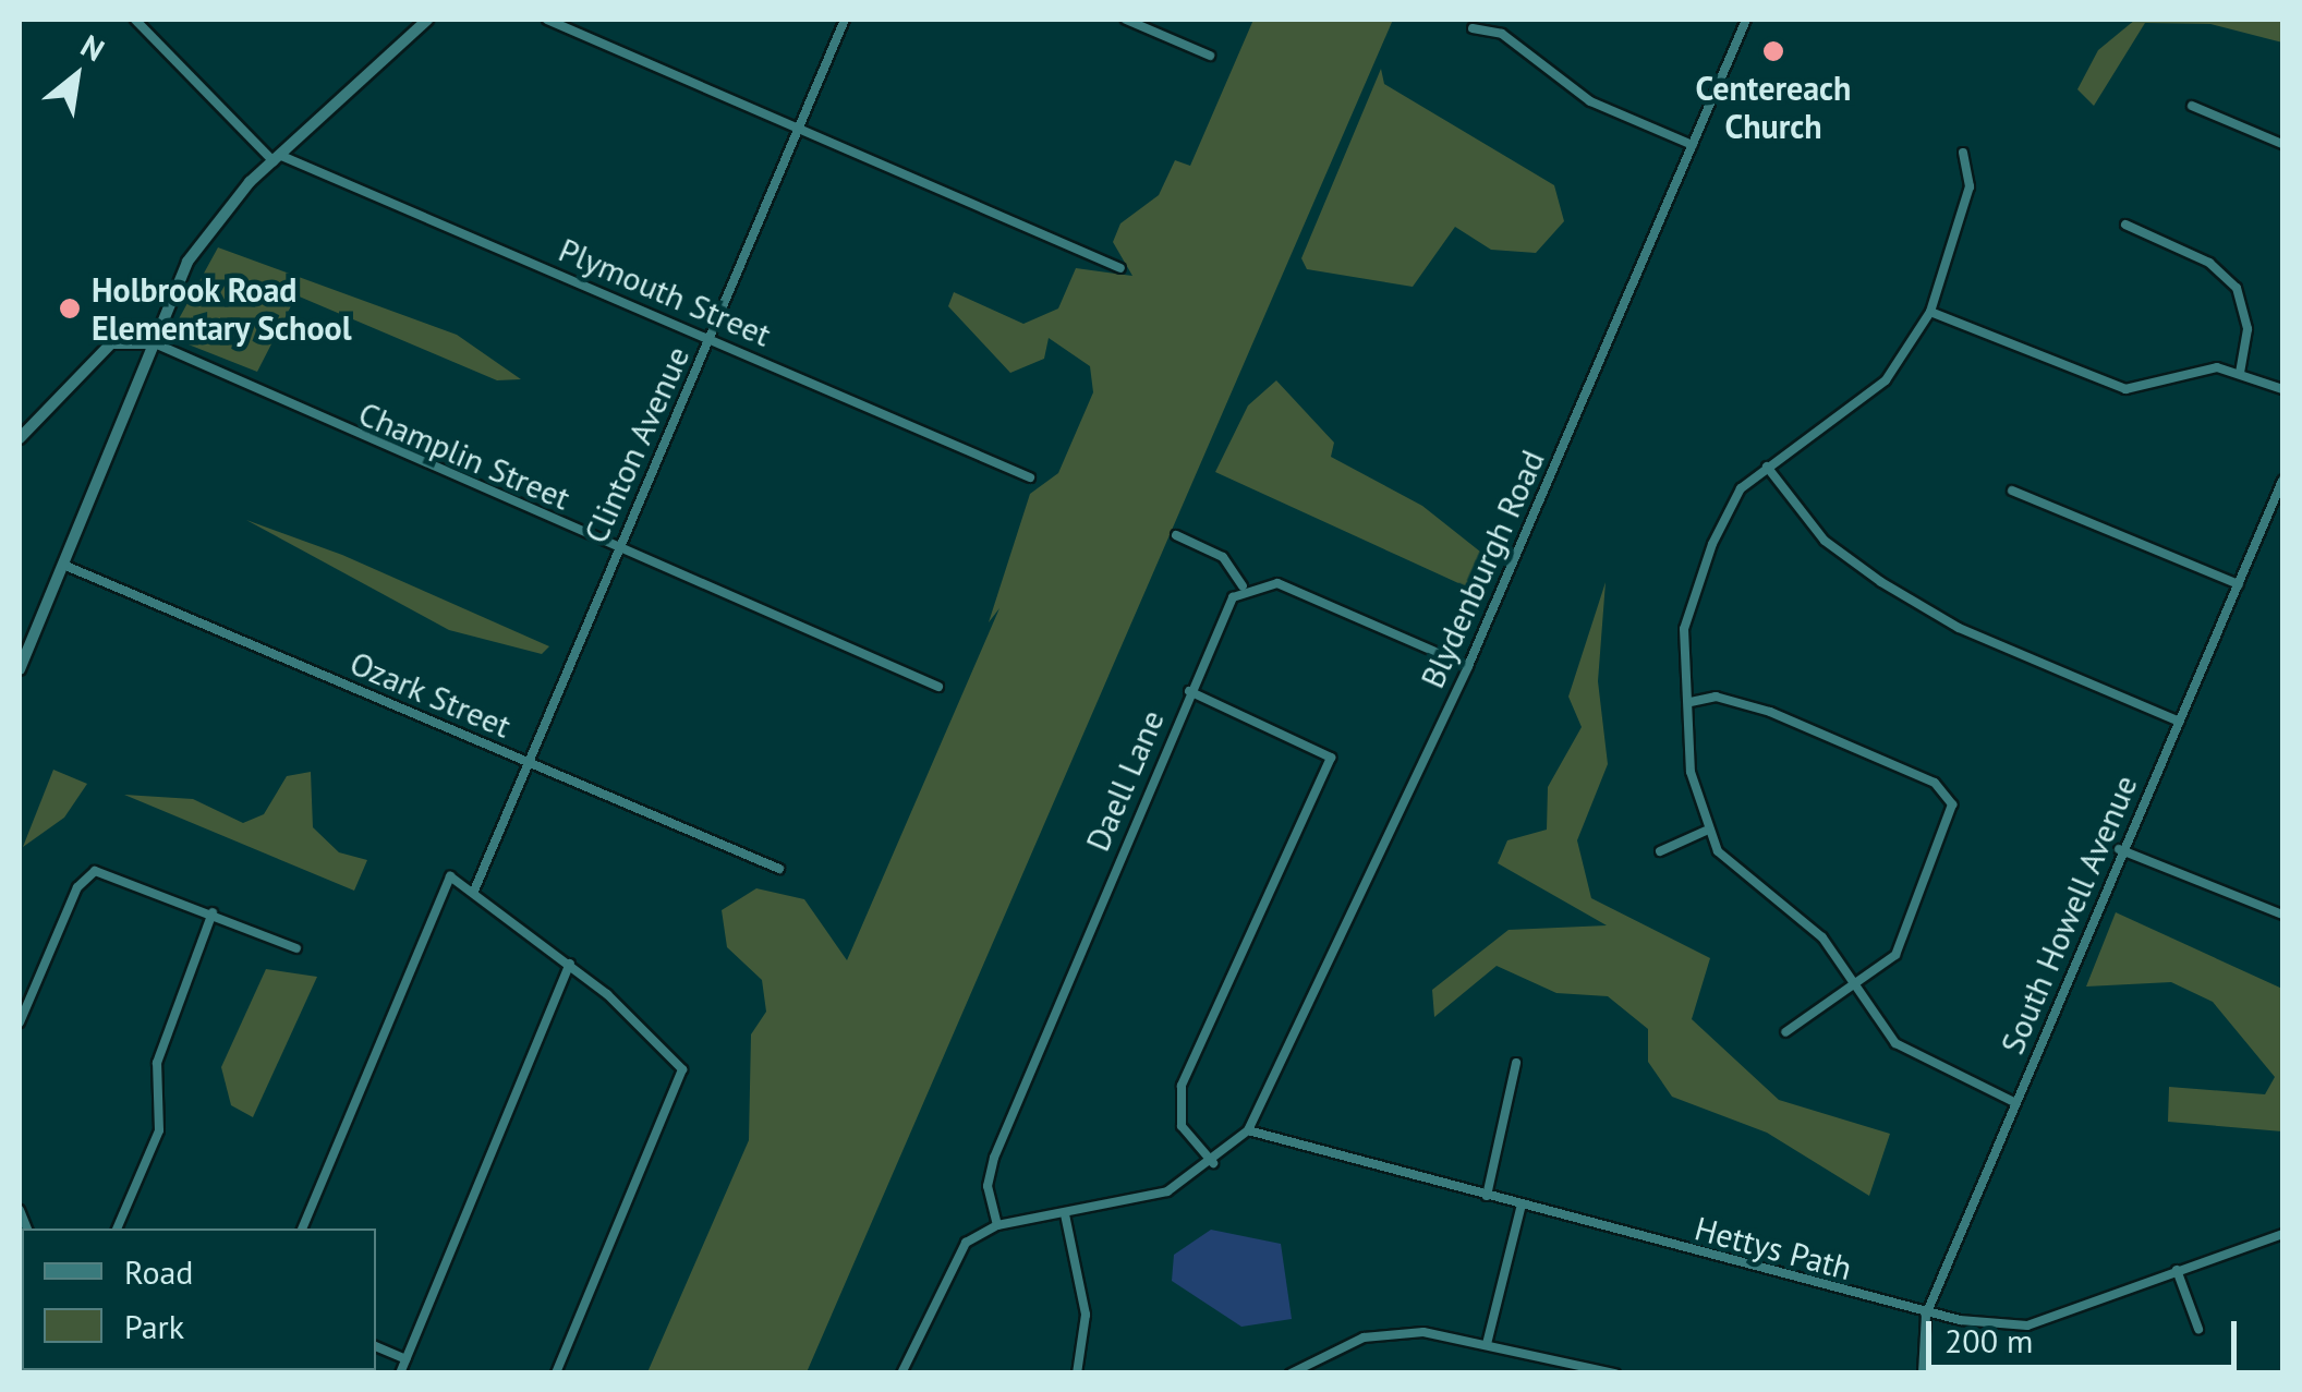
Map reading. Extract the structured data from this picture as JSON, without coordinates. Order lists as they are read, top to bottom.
{
  "streets": {
    "street": [
      "Plymouth Street",
      "Clinton Avenue",
      "Champlin Street",
      "Blydenburgh Road",
      "Ozark Street",
      "Daell Lane",
      "South Howell Avenue",
      "Hettys Path"
    ]
  },
  "crossings": [
    ["Plymouth Street", "Clinton Avenue"],
    ["Clinton Avenue", "Champlin Street"],
    ["Clinton Avenue", "Ozark Street"],
    ["Blydenburgh Road", "Daell Lane"],
    ["Blydenburgh Road", "Hettys Path"],
    ["South Howell Avenue", "Hettys Path"]
  ],
  "places": ["Centereach Church", "Holbrook Road Elementary School"],
  "legend": ["Road", "Park"],
  "scale_bar": "200 m",
  "north": "top right"
}
